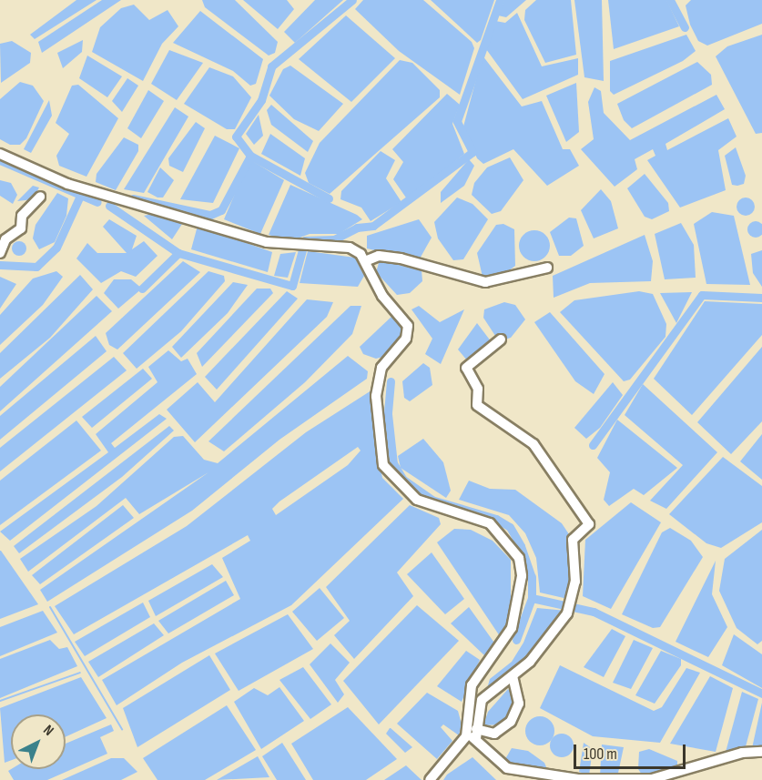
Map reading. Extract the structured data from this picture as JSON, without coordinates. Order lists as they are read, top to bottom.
{
  "scale_bar": "100 m",
  "north": "top right"
}
